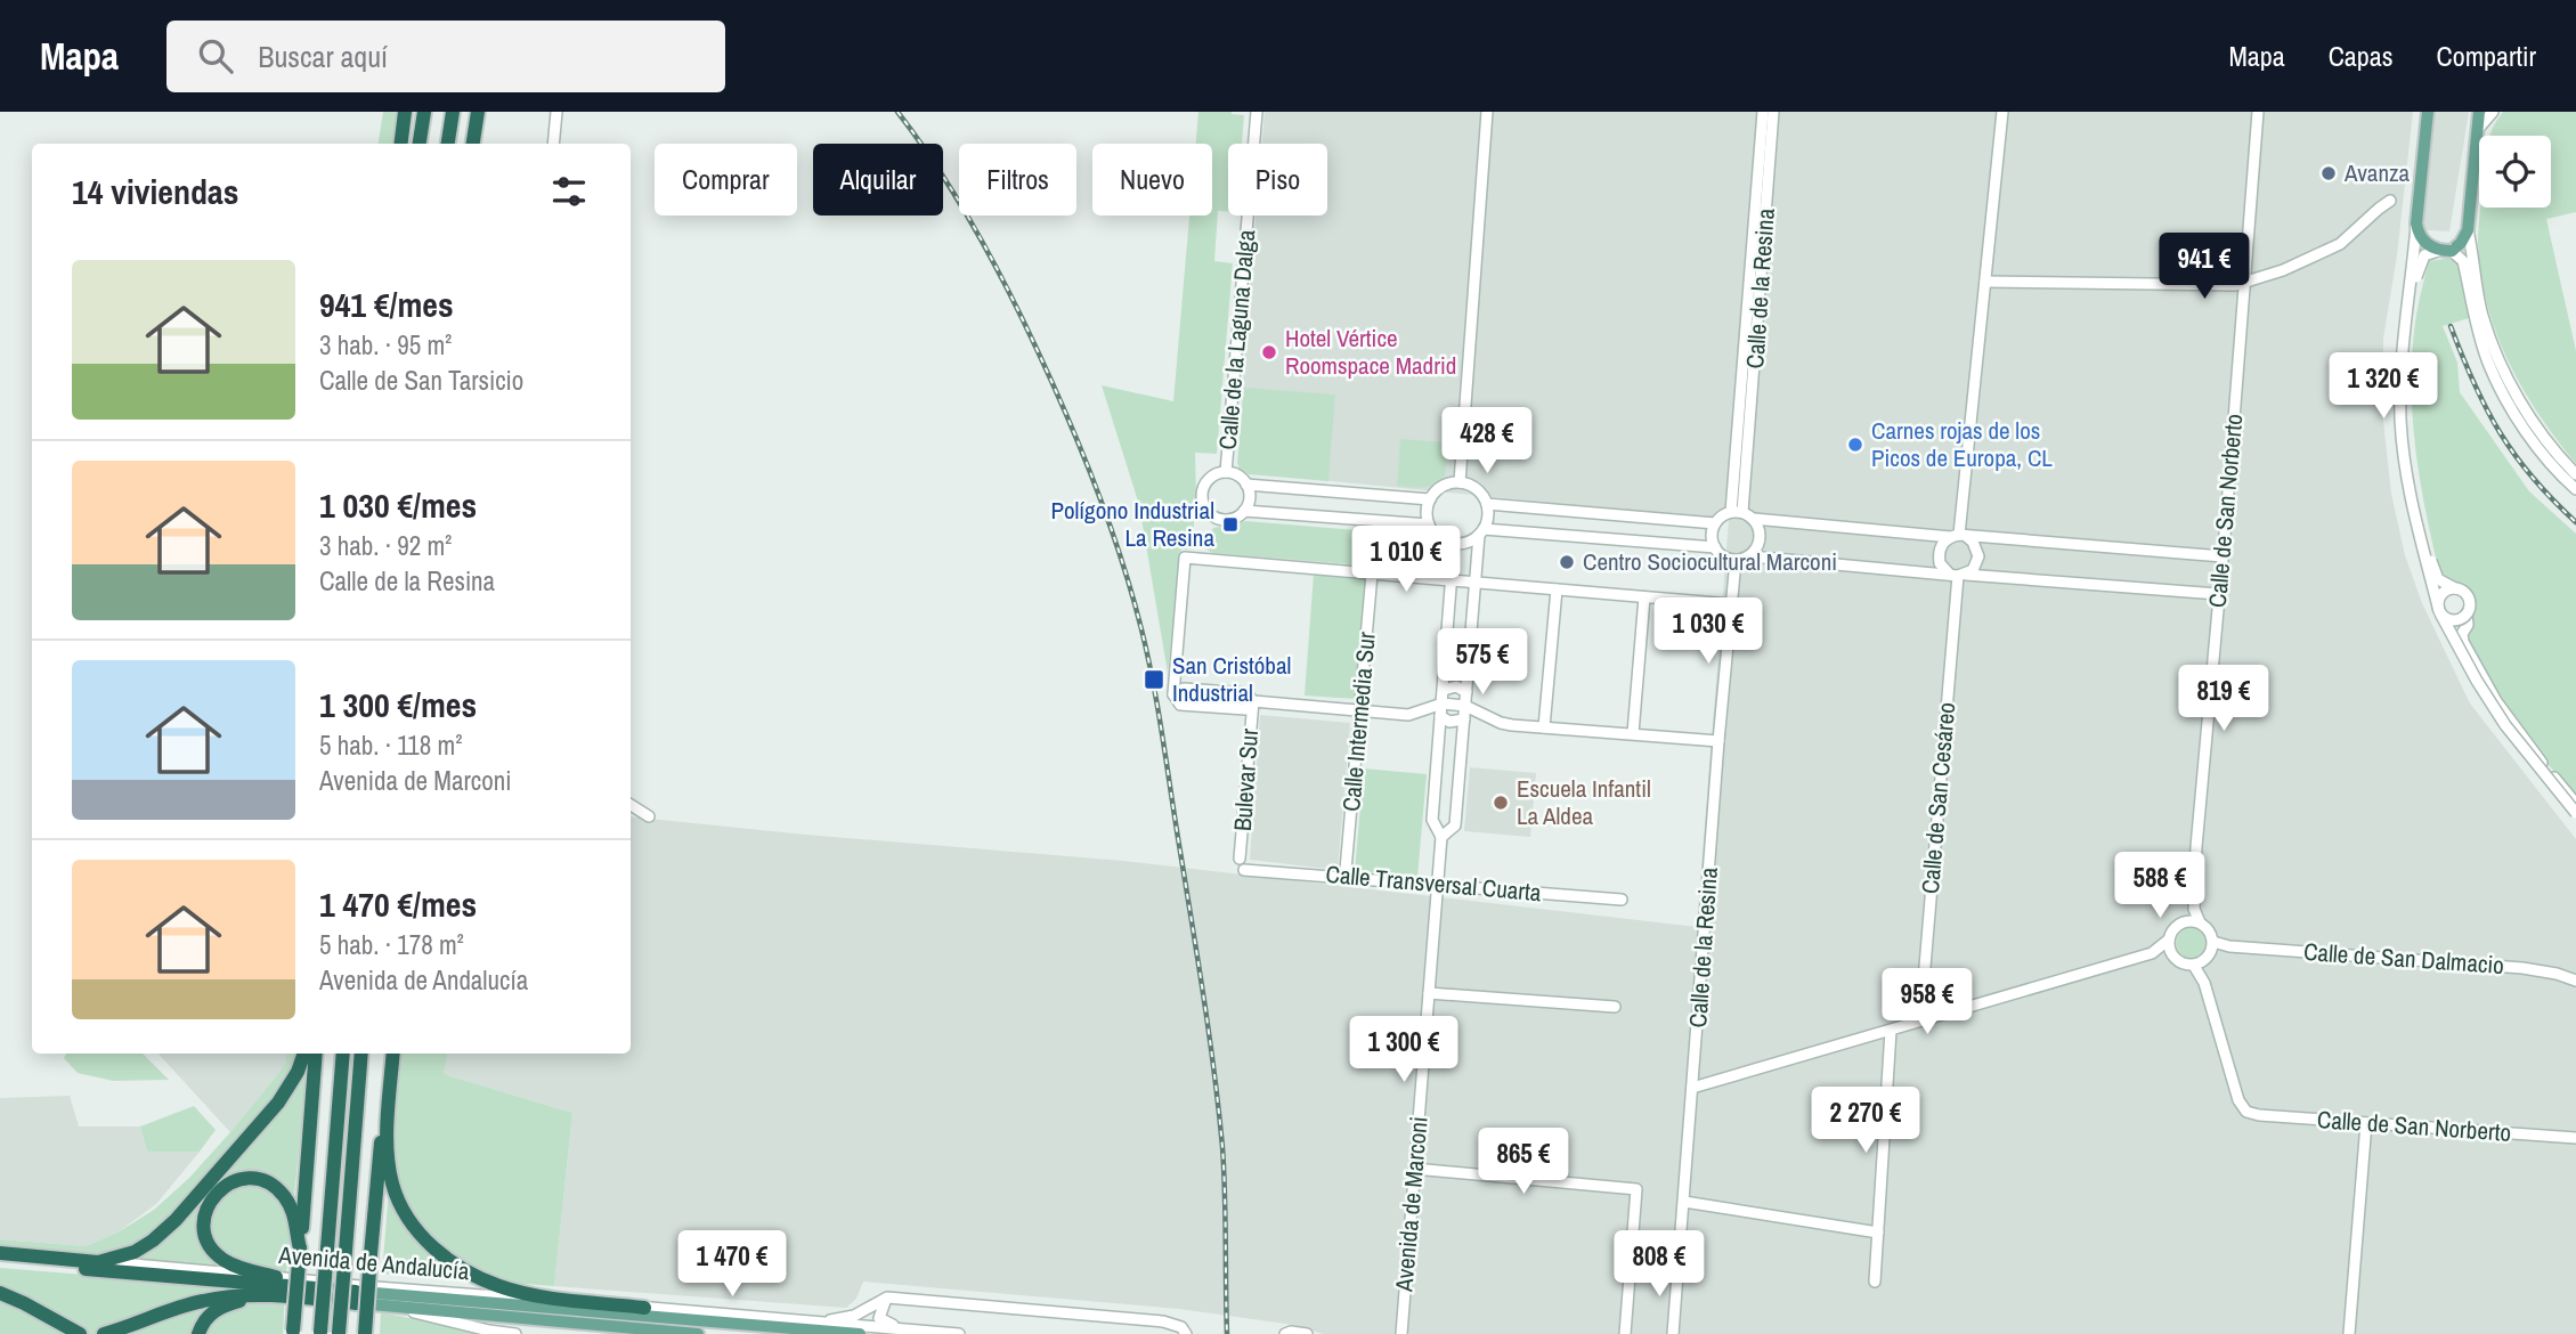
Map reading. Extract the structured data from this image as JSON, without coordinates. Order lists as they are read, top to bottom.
{
  "streets": {
    "main road": ["Avenida de Andalucía"],
    "street": [
      "Calle de la Resina",
      "Calle de la Laguna Dalga",
      "Calle de San Norberto",
      "Calle Intermedia Sur",
      "Bulevar Sur",
      "Calle de San Cesáreo",
      "Calle Transversal Cuarta",
      "Calle de San Dalmacio",
      "Avenida de Marconi"
    ]
  },
  "crossings": [
    ["Calle de San Norberto", "Calle de San Dalmacio"],
    ["Calle Transversal Cuarta", "Avenida de Marconi"]
  ],
  "places": {
    "other": [
      "Avanza",
      "Hotel Vértice Roomspace Madrid",
      "Carnes rojas de los Picos de Europa, CL",
      "Centro Sociocultural Marconi",
      "Escuela Infantil La Aldea"
    ],
    "transit": ["Polígono Industrial La Resina", "San Cristóbal Industrial"]
  },
  "page": {
    "header": "Mapa",
    "search": "Buscar aquí",
    "nav": ["Mapa", "Capas", "Compartir"],
    "chip": [
      "Comprar",
      "Alquilar",
      "Filtros",
      "Nuevo",
      "Piso"
    ],
    "heading": "14 viviendas",
    "price": [
      "941 €",
      "1 320 €",
      "428 €",
      "1 010 €",
      "1 030 €",
      "575 €",
      "819 €",
      "588 €",
      "958 €",
      "1 300 €",
      "2 270 €",
      "865 €",
      "1 470 €",
      "808 €"
    ],
    "list": [
      {
        "name": "941 €/mes",
        "note": "3 hab. · 95 m² · Calle de San Tarsicio"
      },
      {
        "name": "1 030 €/mes",
        "note": "3 hab. · 92 m² · Calle de la Resina"
      },
      {
        "name": "1 300 €/mes",
        "note": "5 hab. · 118 m² · Avenida de Marconi"
      },
      {
        "name": "1 470 €/mes",
        "note": "5 hab. · 178 m² · Avenida de Andalucía"
      }
    ]
  }
}
